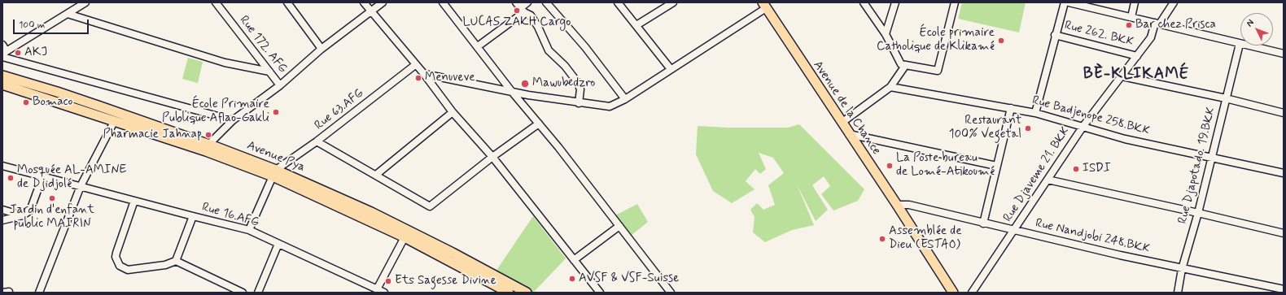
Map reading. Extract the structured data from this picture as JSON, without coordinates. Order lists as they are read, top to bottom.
{
  "streets": {
    "main road": ["Avenue de la Chance", "Avenue Pya"],
    "street": [
      "Rue 262. BKK",
      "Rue 172. AFG",
      "Rue 63.AFG",
      "Rue Badjenope 258.BKK",
      "Rue Djapotado. 19.BKK",
      "Rue Djaveme 21. BKK",
      "Rue 16.AFG",
      "Rue Nandjobi 248.BKK"
    ]
  },
  "crossings": [
    ["Rue 262. BKK", "Rue Badjenope 258.BKK"],
    ["Rue 262. BKK", "Rue Djaveme 21. BKK"],
    ["Avenue de la Chance", "Rue Nandjobi 248.BKK"],
    ["Rue 63.AFG", "Avenue Pya"],
    ["Rue Badjenope 258.BKK", "Rue Djapotado. 19.BKK"],
    ["Rue Badjenope 258.BKK", "Rue Djaveme 21. BKK"],
    ["Rue Djapotado. 19.BKK", "Rue Nandjobi 248.BKK"],
    ["Rue Djaveme 21. BKK", "Rue Nandjobi 248.BKK"]
  ],
  "districts": ["BÈ-KLIKAMÉ"],
  "places": [
    "LUCAS ZAKH Cargo",
    "Bar chez Prisca",
    "École primaire Catholique de Klikamé",
    "AKJ",
    "Menuveve",
    "Mawubedzro",
    "Bomaco",
    "École Primaire Publique Aflao-Gakli",
    "Restaurant 100% Vegetal",
    "Pharmacie Jahnap",
    "La Poste bureau de Lomé-Atikoumé",
    "ISDI",
    "Mosquée AL-AMINE de Djidjolé",
    "Jardin d'enfant public MAIRIN",
    "Assemblée de Dieu (ESTAO)",
    "AVSF & VSF-Suisse",
    "Ets Sagesse Divine"
  ],
  "scale_bar": "100 m",
  "north": "top left"
}
